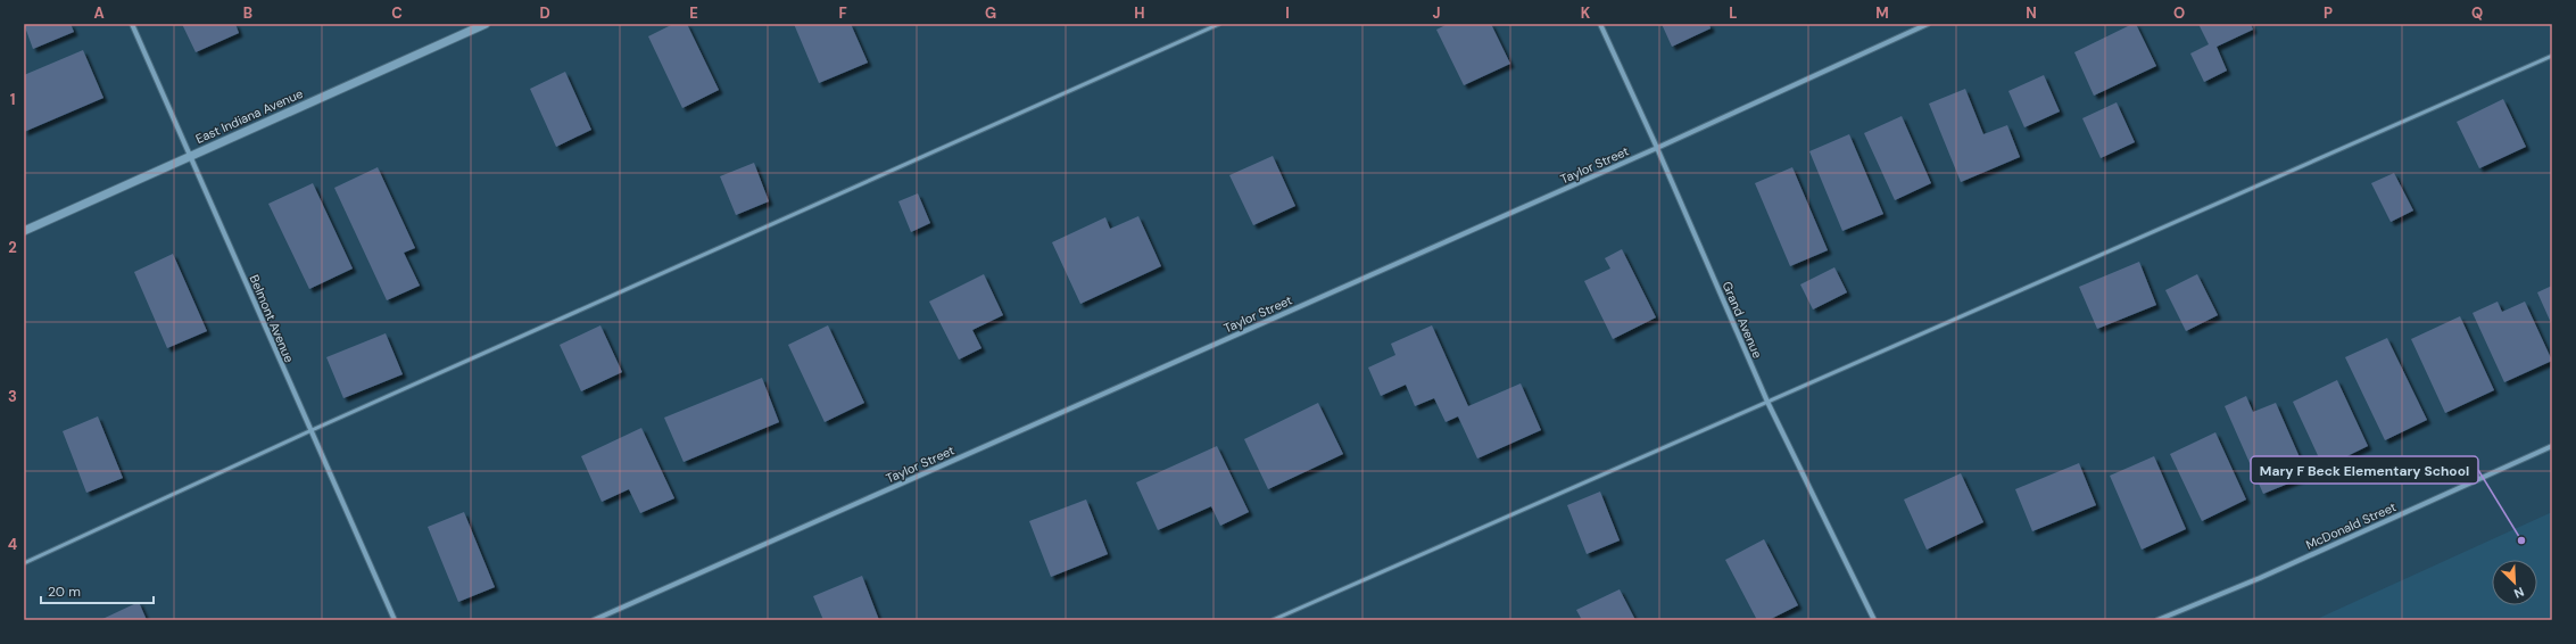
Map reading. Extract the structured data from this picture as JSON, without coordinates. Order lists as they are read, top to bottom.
{
  "streets": {
    "street": [
      "East Indiana Avenue",
      "Taylor Street",
      "Belmont Avenue",
      "Grand Avenue",
      "McDonald Street"
    ]
  },
  "crossings": [
    ["East Indiana Avenue", "Belmont Avenue"],
    ["Taylor Street", "Grand Avenue"]
  ],
  "places": ["Mary F Beck Elementary School"],
  "scale_bar": "20 m",
  "north": "bottom right",
  "grid": {
    "columns": [
      "A",
      "B",
      "C",
      "D",
      "E",
      "F",
      "G",
      "H",
      "I",
      "J",
      "K",
      "L",
      "M",
      "N",
      "O",
      "P",
      "Q"
    ],
    "rows": [
      "1",
      "2",
      "3",
      "4"
    ]
  }
}
